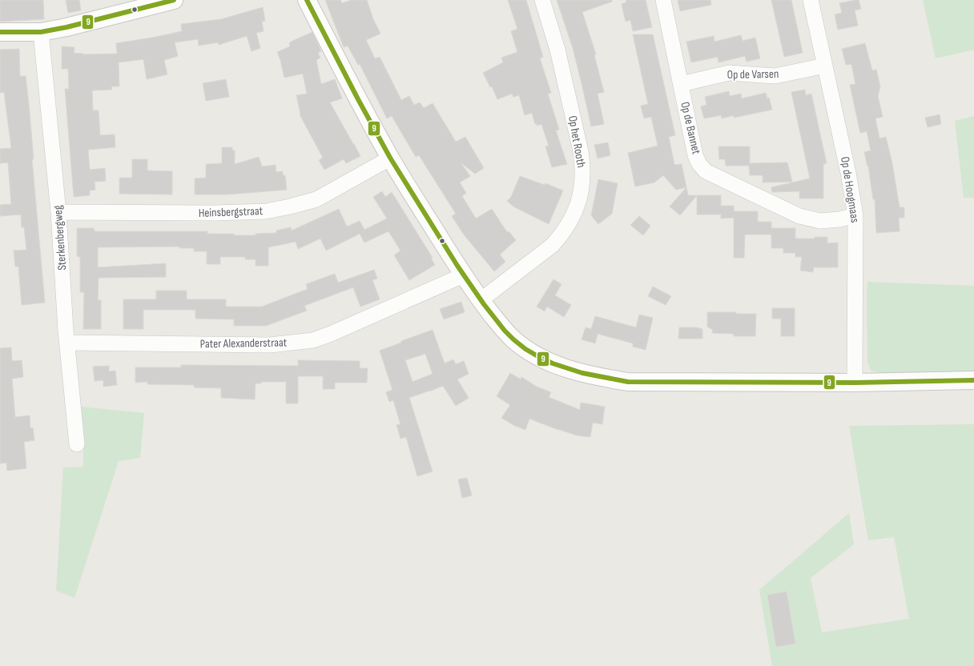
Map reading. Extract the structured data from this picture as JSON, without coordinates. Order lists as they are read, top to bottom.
{
  "streets": {
    "street": [
      "Op de Varsen",
      "Op de Bannet",
      "Op het Rooth",
      "Op de Hoogmaas",
      "Heinsbergstraat",
      "Sterkenbergweg",
      "Pater Alexanderstraat"
    ]
  },
  "crossings": [
    ["Op de Varsen", "Op de Bannet"],
    ["Op de Varsen", "Op de Hoogmaas"],
    ["Op de Bannet", "Op de Hoogmaas"],
    ["Heinsbergstraat", "Sterkenbergweg"],
    ["Sterkenbergweg", "Pater Alexanderstraat"]
  ],
  "lines": ["transit line 9"]
}
